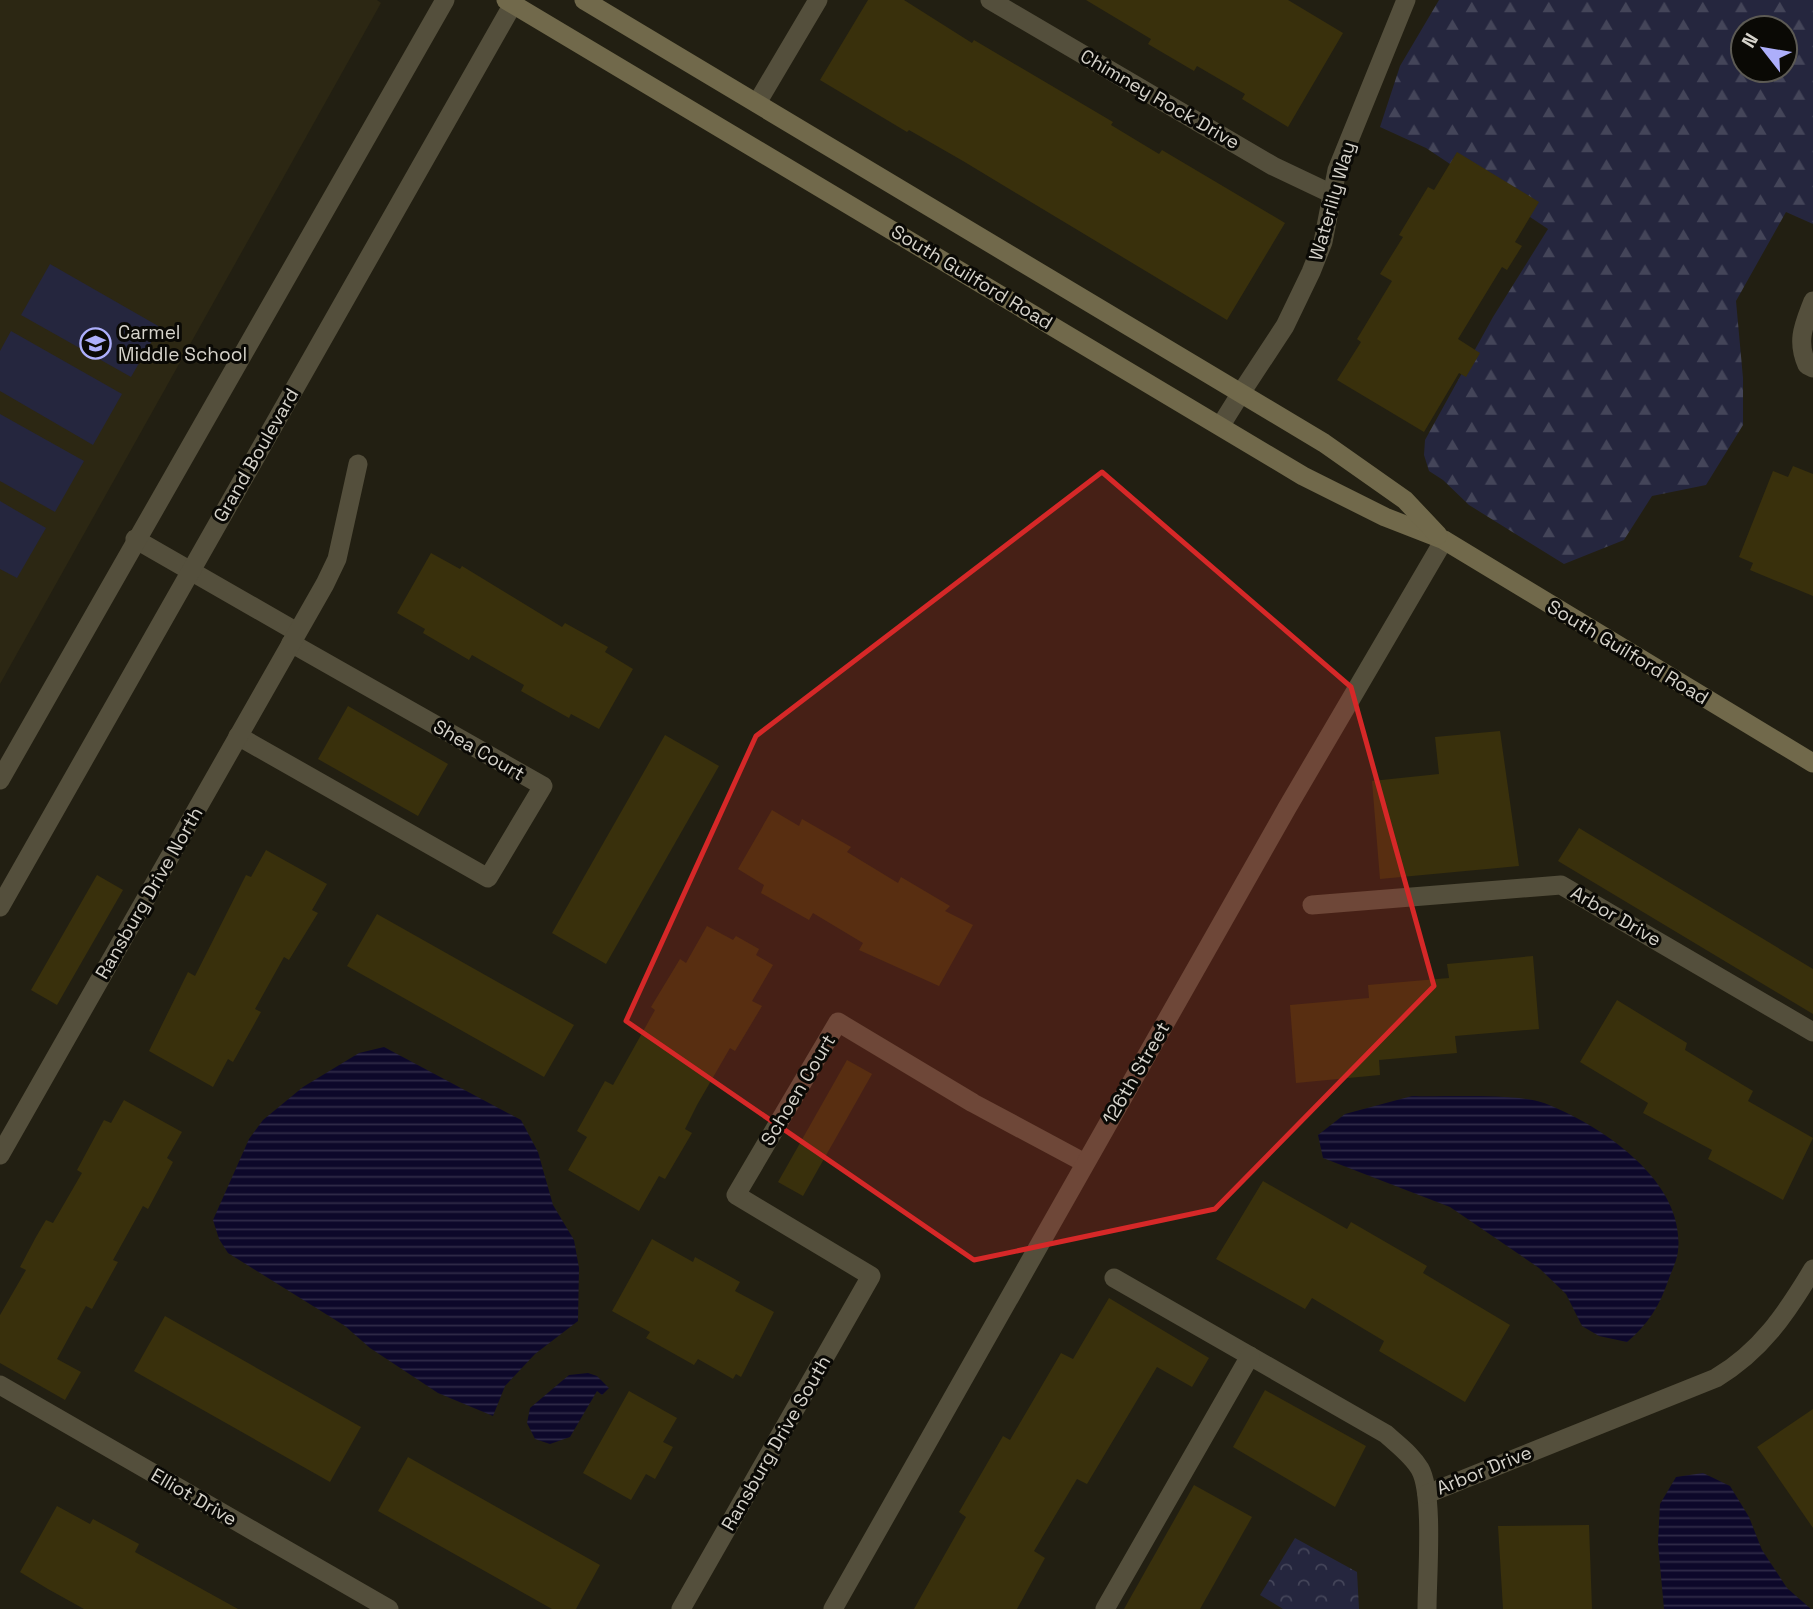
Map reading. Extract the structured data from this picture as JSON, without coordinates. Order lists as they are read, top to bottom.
{
  "streets": {
    "main road": ["South Guilford Road"],
    "street": [
      "Chimney Rock Drive",
      "Waterlily Way",
      "Grand Boulevard",
      "Shea Court",
      "Ransburg Drive North",
      "Arbor Drive",
      "126th Street",
      "Schoen Court",
      "Ransburg Drive South",
      "Elliot Drive"
    ]
  },
  "crossings": [
    ["Chimney Rock Drive", "Waterlily Way"],
    ["Waterlily Way", "South Guilford Road"],
    ["South Guilford Road", "Grand Boulevard"],
    ["South Guilford Road", "126th Street"],
    ["Shea Court", "Ransburg Drive North"],
    ["126th Street", "Schoen Court"],
    ["Schoen Court", "Ransburg Drive South"]
  ],
  "places": {
    "school or university": ["Carmel Middle School"]
  },
  "north": "top left"
}
